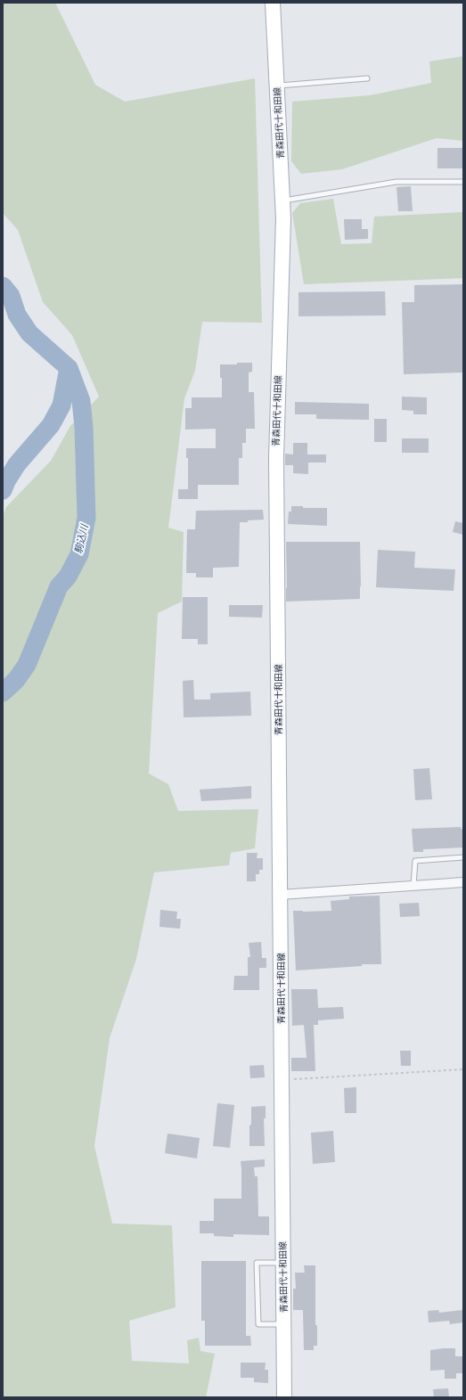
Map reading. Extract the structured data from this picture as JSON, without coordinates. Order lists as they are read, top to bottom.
{
  "streets": {
    "main road": ["青森田代十和田線"]
  },
  "water": ["駒込川"]
}
